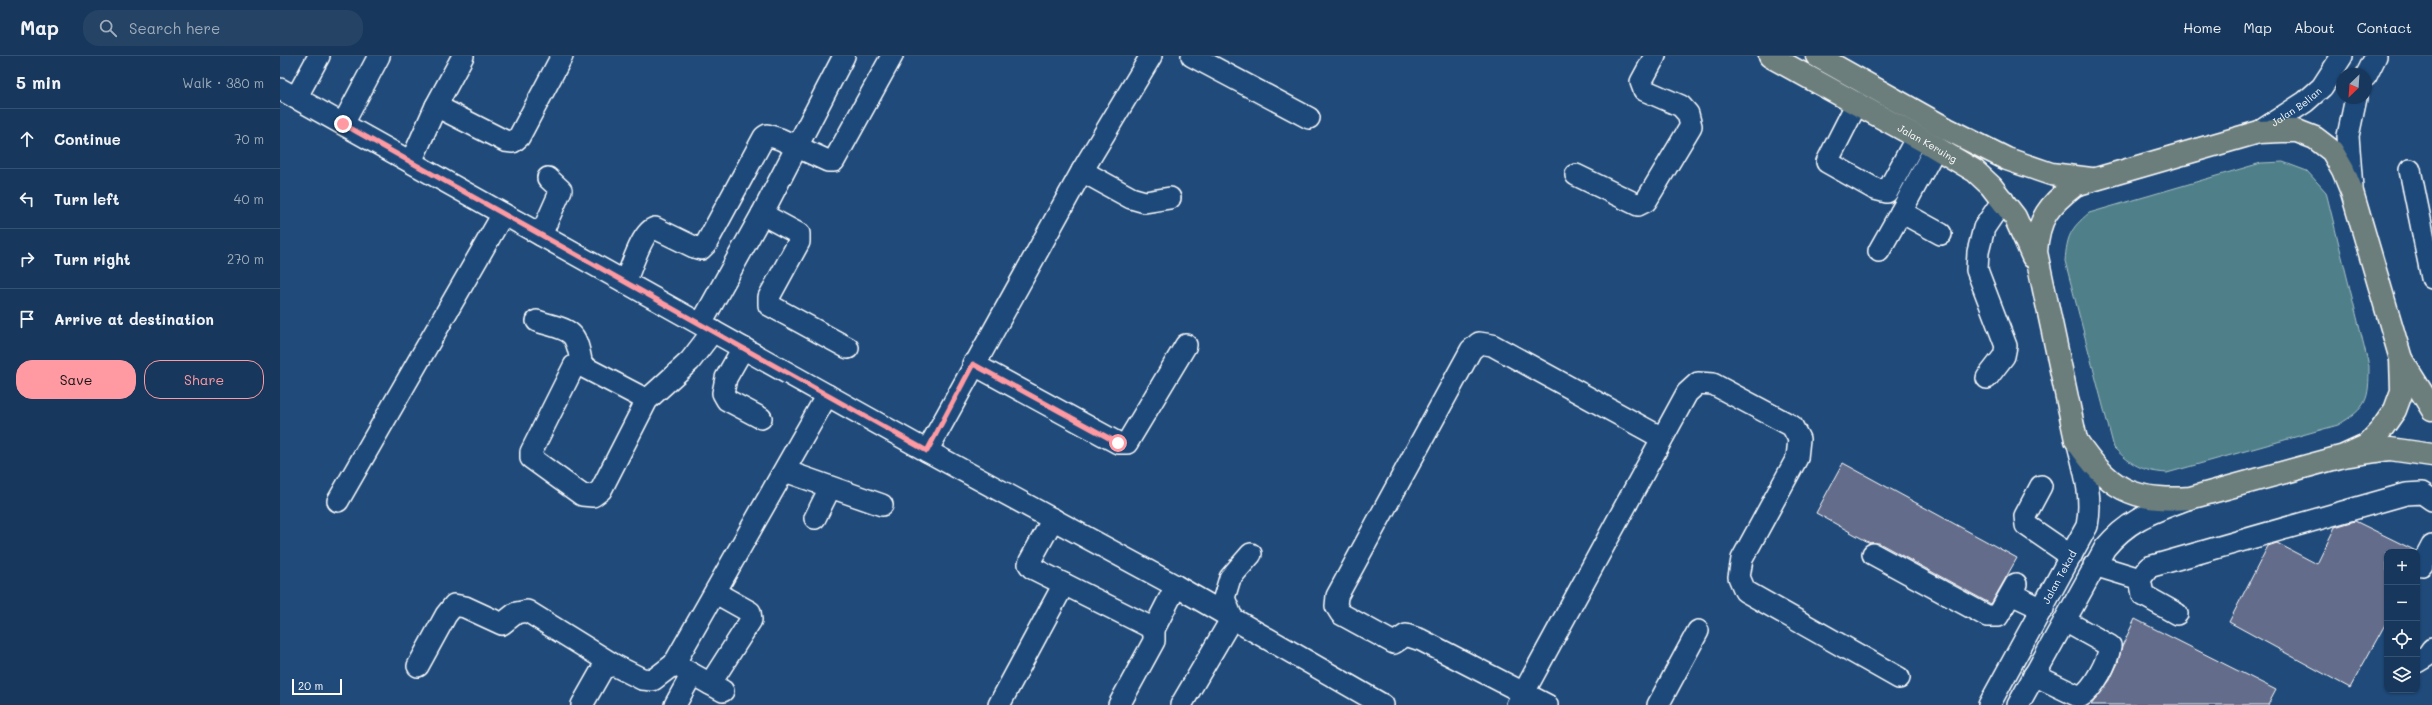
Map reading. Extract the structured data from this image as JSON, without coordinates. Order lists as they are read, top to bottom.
{
  "streets": {
    "main road": ["Jalan Keruing"],
    "street": ["Jalan Belian", "Jalan Tekad"]
  },
  "scale_bar": "20 m",
  "north": "bottom left",
  "page": {
    "header": "Map",
    "search": "Search here",
    "nav": [
      "Home",
      "Map",
      "About",
      "Contact"
    ],
    "heading": ["5 min", "Walk · 380 m"],
    "list": [
      ["Continue", "70 m"],
      ["Turn left", "40 m"],
      ["Turn right", "270 m"],
      "Arrive at destination"
    ],
    "buttons": ["Save", "Share"],
    "map_buttons": ["+", "−"],
    "scale": "20 m"
  }
}
